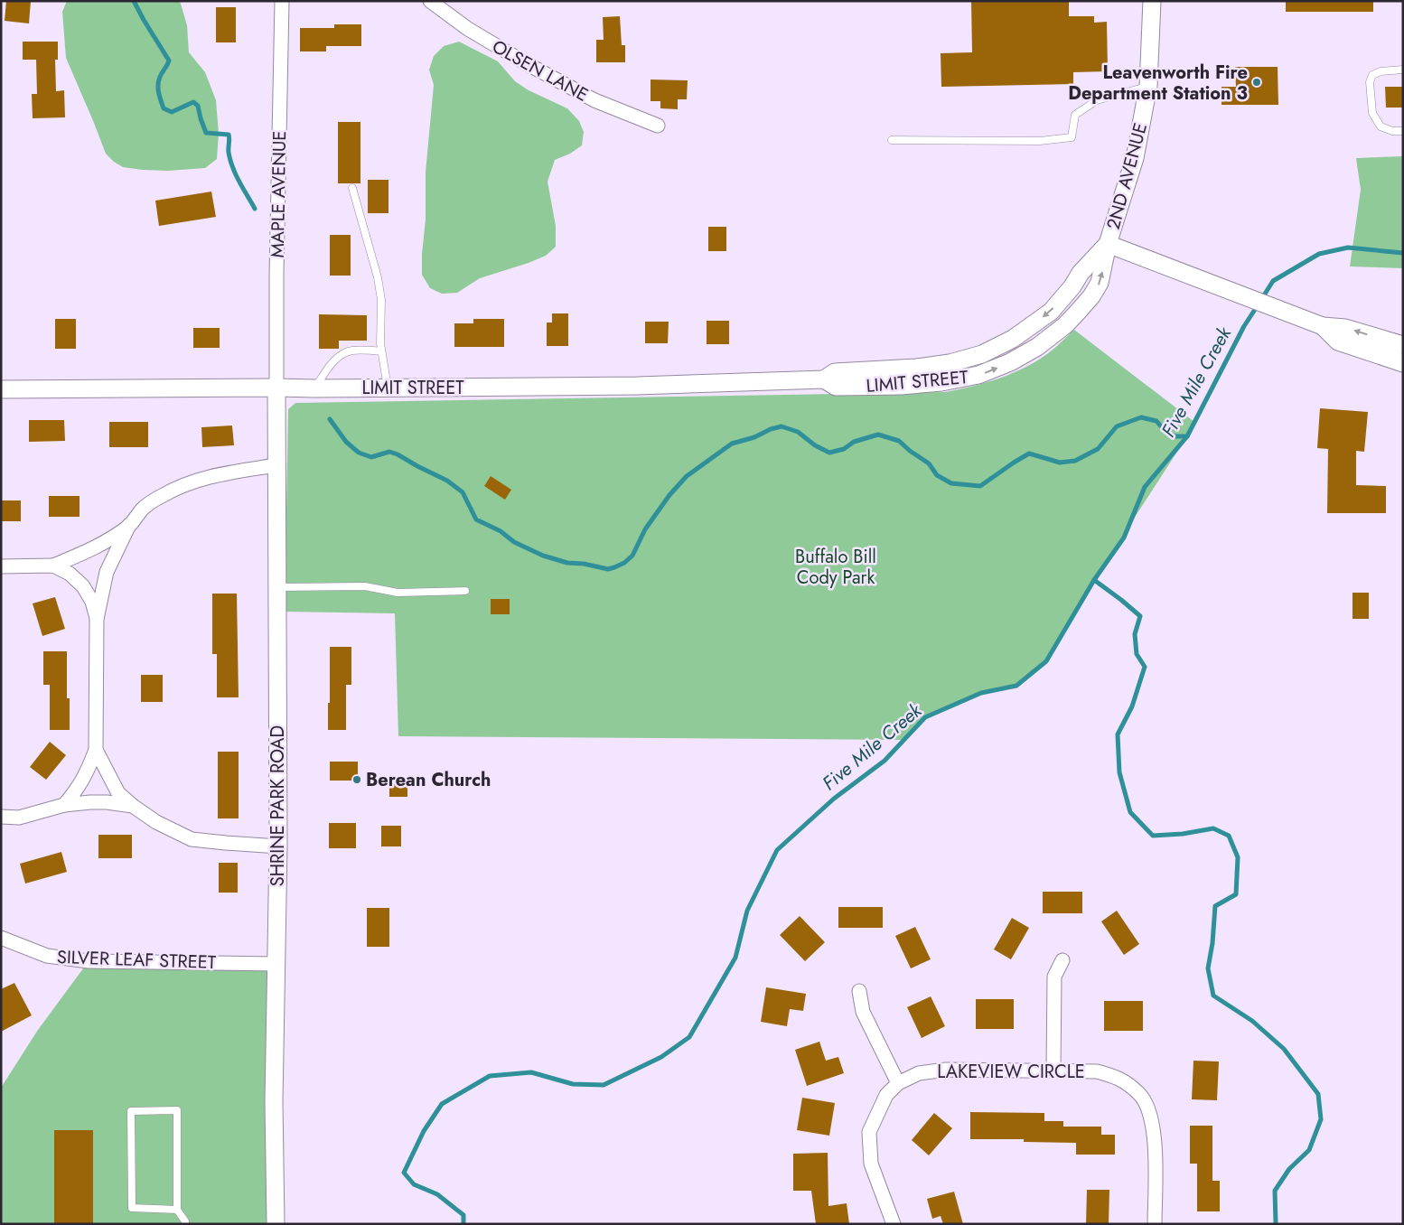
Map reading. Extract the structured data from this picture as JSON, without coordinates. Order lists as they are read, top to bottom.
{
  "streets": {
    "street": [
      "OLSEN LANE",
      "2ND AVENUE",
      "MAPLE AVENUE",
      "LIMIT STREET",
      "SHRINE PARK ROAD",
      "SILVER LEAF STREET",
      "LAKEVIEW CIRCLE"
    ]
  },
  "crossings": [
    ["2ND AVENUE", "LIMIT STREET"],
    ["MAPLE AVENUE", "LIMIT STREET"],
    ["MAPLE AVENUE", "SHRINE PARK ROAD"],
    ["LIMIT STREET", "SHRINE PARK ROAD"],
    ["SHRINE PARK ROAD", "SILVER LEAF STREET"]
  ],
  "water": ["Five Mile Creek"],
  "parks": ["Buffalo Bill Cody Park"],
  "places": ["Leavenworth Fire Department Station 3", "Berean Church"]
}
